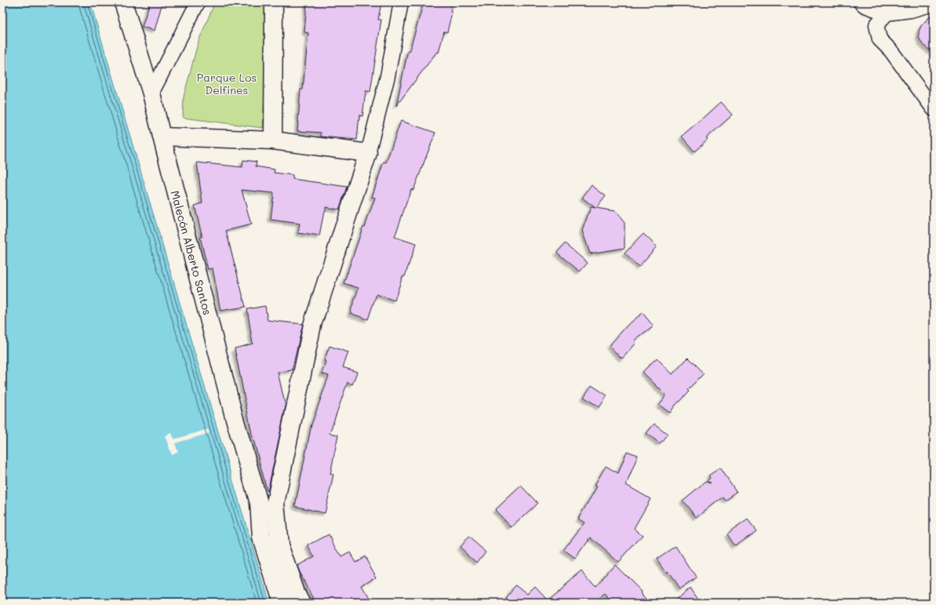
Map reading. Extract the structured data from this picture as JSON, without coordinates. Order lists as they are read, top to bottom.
{
  "streets": {
    "main road": ["Malecón Alberto Santos"]
  },
  "parks": ["Parque Los Delfines"]
}
